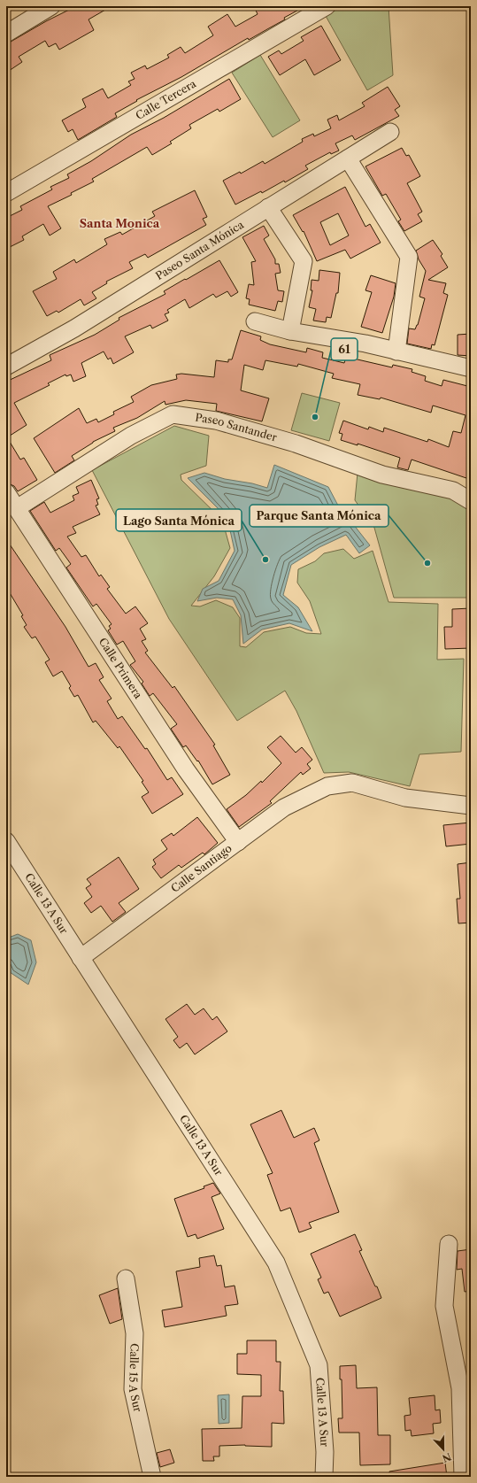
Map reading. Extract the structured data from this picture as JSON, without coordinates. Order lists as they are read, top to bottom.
{
  "streets": {
    "street": [
      "Calle Tercera",
      "Paseo Santa Mónica",
      "Paseo Santander",
      "Calle Primera",
      "Calle Santiago",
      "Calle 13 A Sur",
      "Calle 15 A Sur"
    ]
  },
  "crossings": [
    ["Paseo Santander", "Calle Primera"],
    ["Calle Primera", "Calle Santiago"],
    ["Calle Santiago", "Calle 13 A Sur"]
  ],
  "districts": ["Santa Monica"],
  "places": ["61", "Lago Santa Mónica", "Parque Santa Mónica"],
  "north": "bottom"
}
